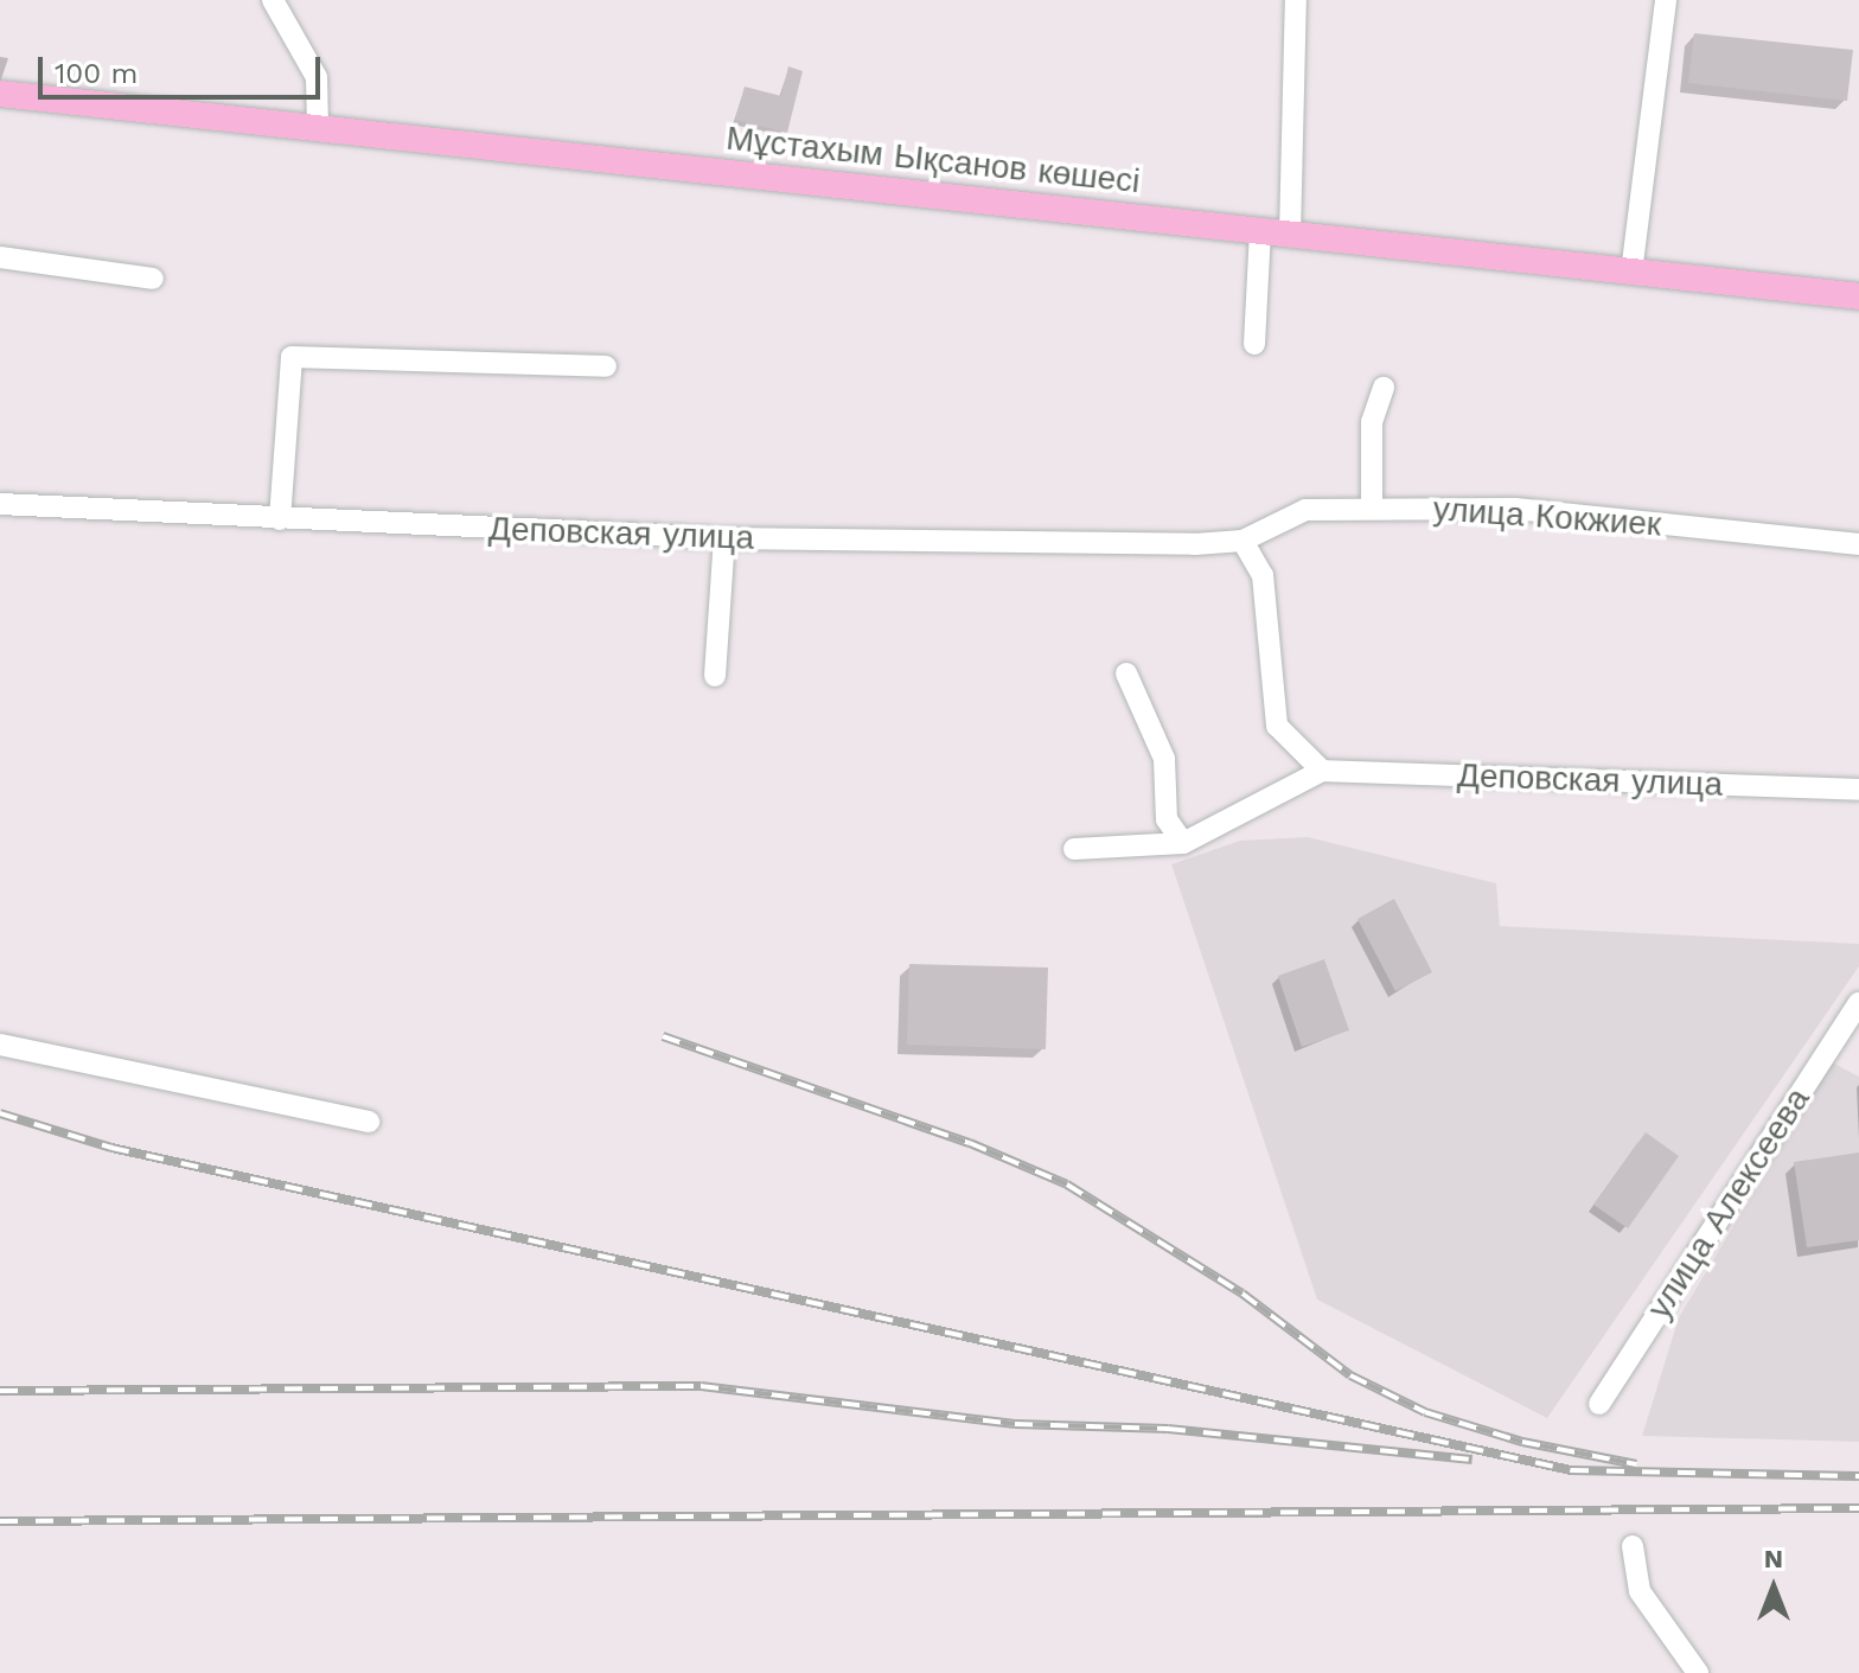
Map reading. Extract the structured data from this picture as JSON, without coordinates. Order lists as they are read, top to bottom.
{
  "streets": {
    "main road": ["Мұстахым Ықсанов көшесі"],
    "street": ["улица Кокжиек", "Деповская улица", "улица Алексеева"]
  },
  "crossings": [
    ["улица Кокжиек", "Деповская улица"]
  ],
  "scale_bar": "100 m",
  "north": "top"
}
